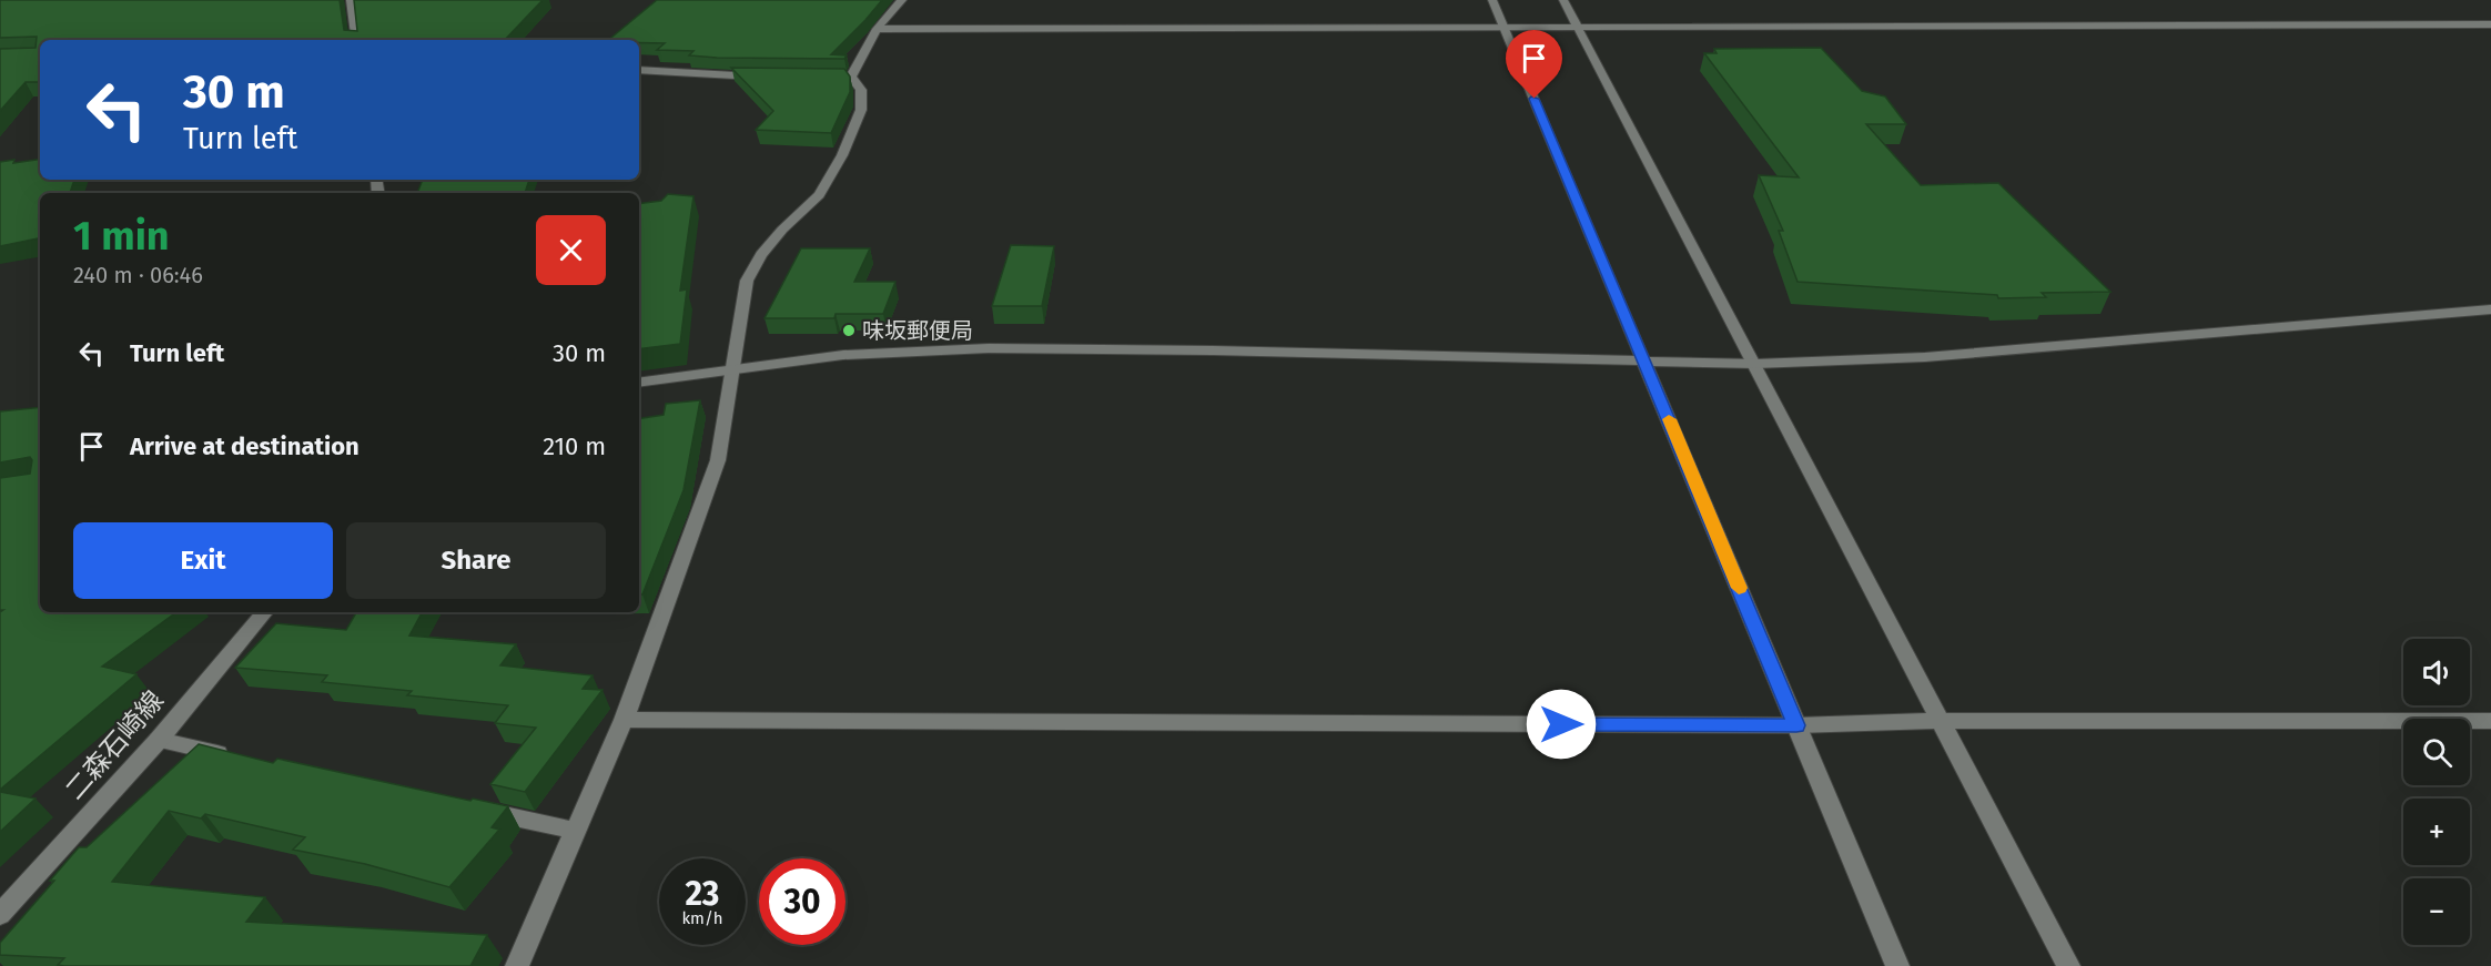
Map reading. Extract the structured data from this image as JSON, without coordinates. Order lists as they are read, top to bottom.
{
  "streets": {
    "street": ["二森石崎線"]
  },
  "places": ["味坂郵便局"],
  "page": {
    "turn": ["30 m", "Turn left"],
    "heading": ["1 min", "240 m · 06:46"],
    "list": [
      {
        "name": "Turn left",
        "value": "30 m"
      },
      {
        "name": "Arrive at destination",
        "value": "210 m"
      }
    ],
    "buttons": ["Exit", "Share"],
    "map_buttons": ["+", "−"],
    "speed": "23 km/h",
    "limit": "30"
  }
}
